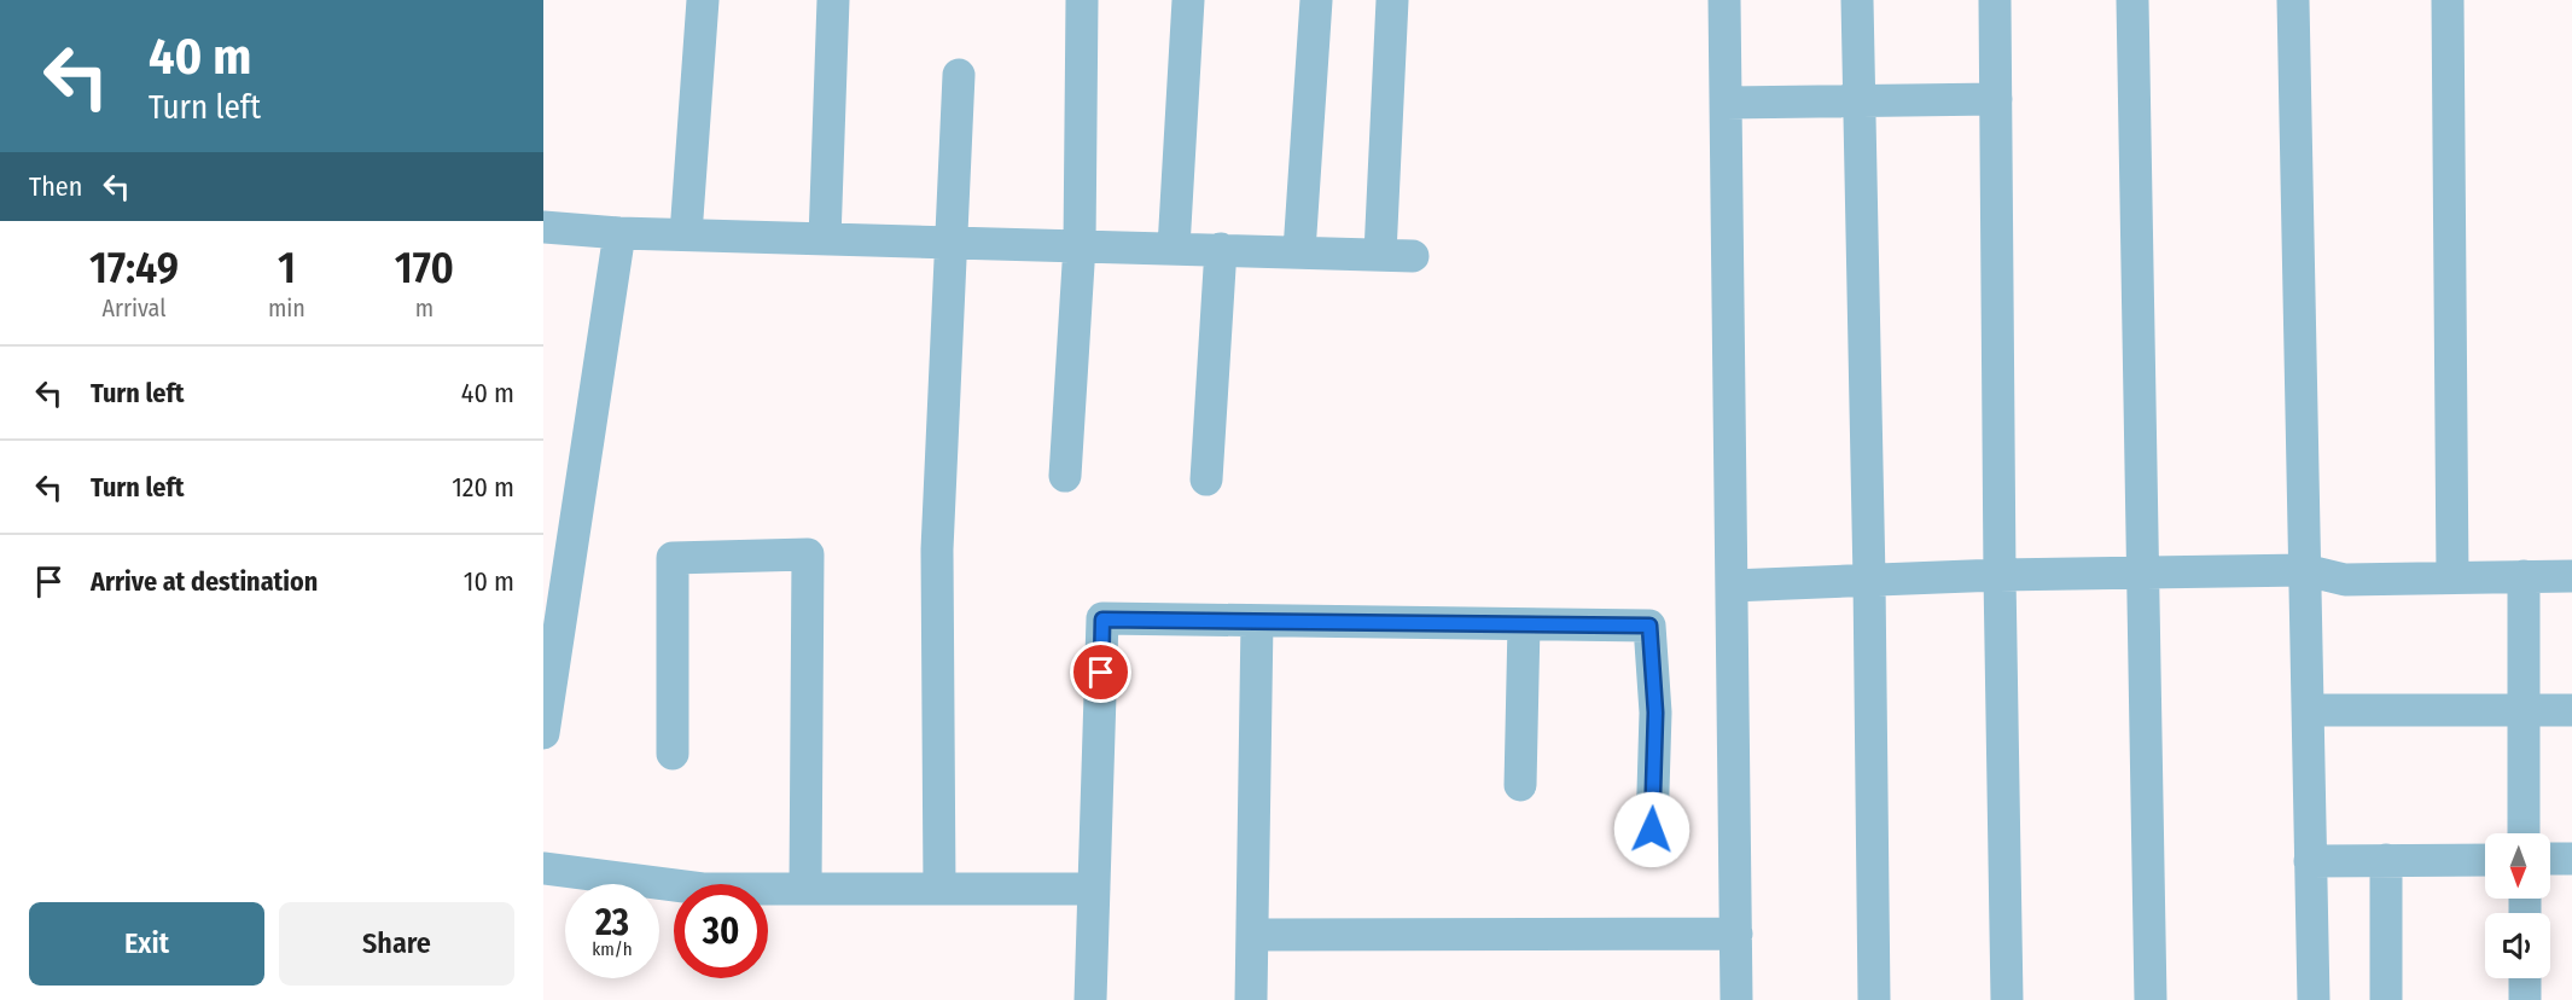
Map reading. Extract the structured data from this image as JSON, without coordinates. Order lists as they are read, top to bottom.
{
  "north": "bottom",
  "page": {
    "turn": ["40 m", "Turn left"],
    "then": "Then",
    "eta": [
      "17:49",
      "Arrival",
      "1",
      "min",
      "170",
      "m"
    ],
    "list": [
      {
        "name": "Turn left",
        "value": "40 m"
      },
      {
        "name": "Turn left",
        "value": "120 m"
      },
      {
        "name": "Arrive at destination",
        "value": "10 m"
      }
    ],
    "speed": "23 km/h",
    "limit": "30",
    "buttons": ["Exit", "Share"]
  }
}
